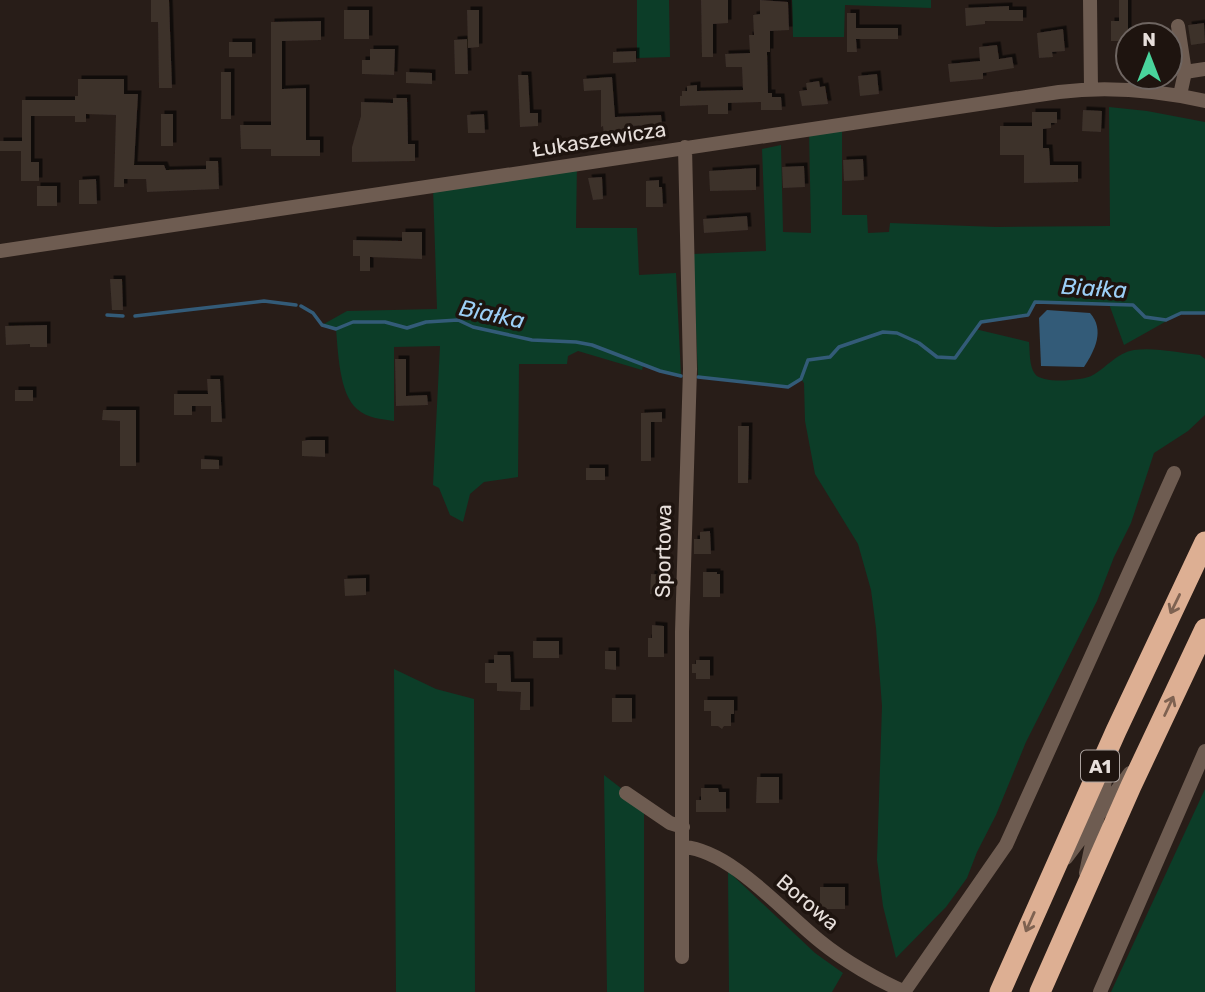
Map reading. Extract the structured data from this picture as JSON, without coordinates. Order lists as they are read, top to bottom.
{
  "streets": {
    "highway": ["A1"],
    "street": ["Łukaszewicza", "Sportowa", "Borowa"]
  },
  "crossings": [
    ["Łukaszewicza", "Sportowa"],
    ["Sportowa", "Borowa"]
  ],
  "water": ["Białka"],
  "north": "top"
}
